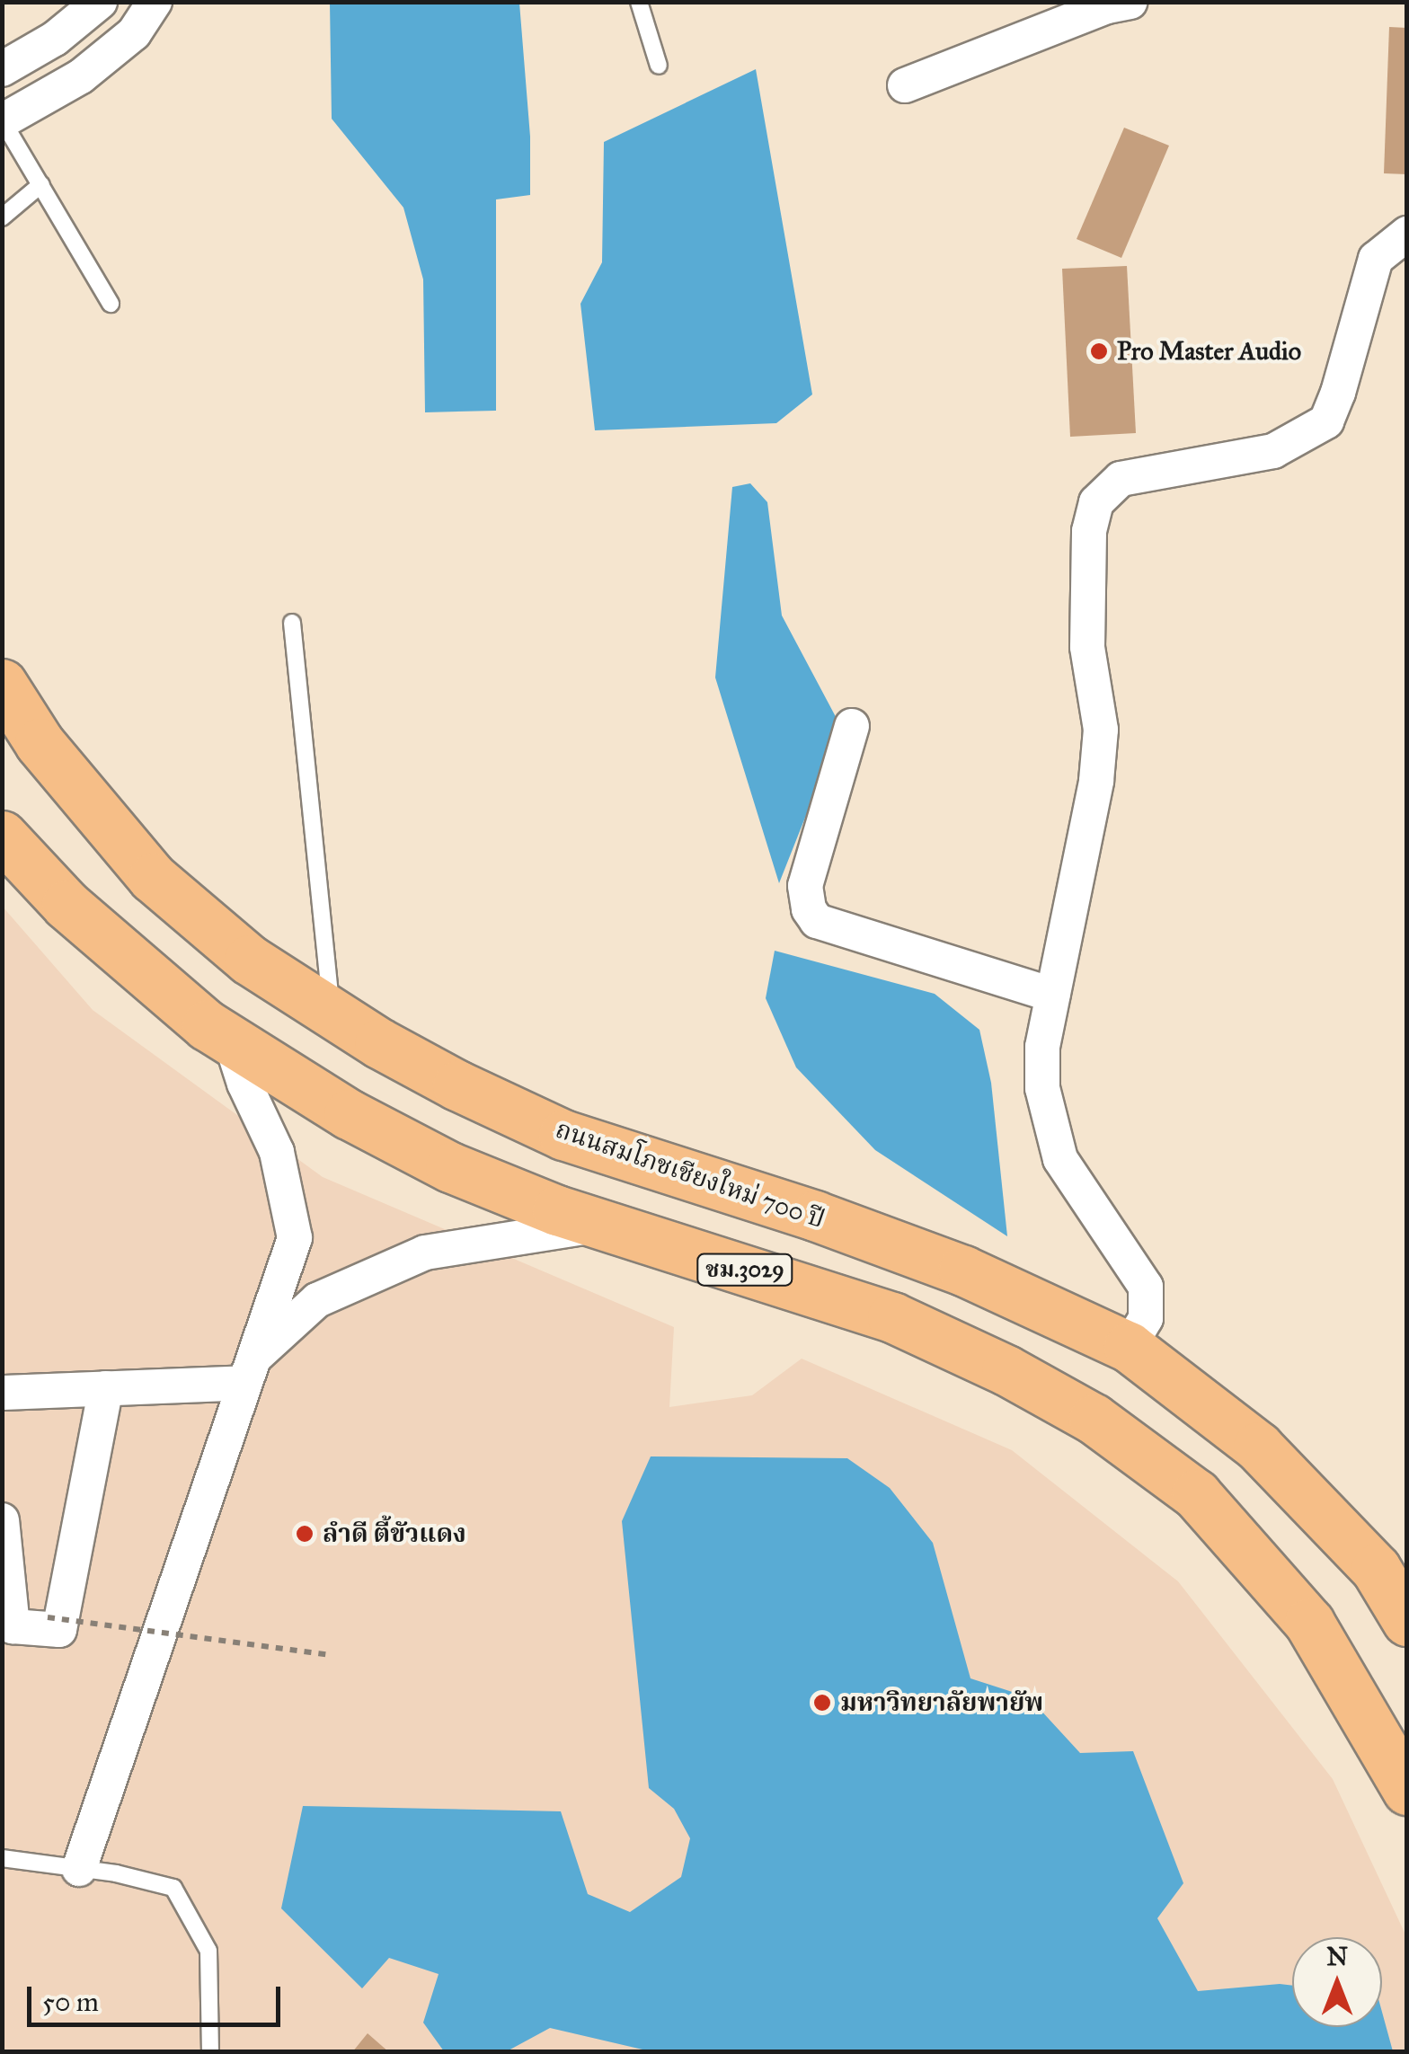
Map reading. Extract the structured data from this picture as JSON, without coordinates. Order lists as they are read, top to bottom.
{
  "streets": {
    "main road": ["ถนนสมโภชเชียงใหม่ 700 ปี", "ชม.3029"]
  },
  "places": ["Pro Master Audio", "ลำดี ตี้ขัวแดง", "มหาวิทยาลัยพายัพ"],
  "scale_bar": "50 m",
  "north": "top"
}
